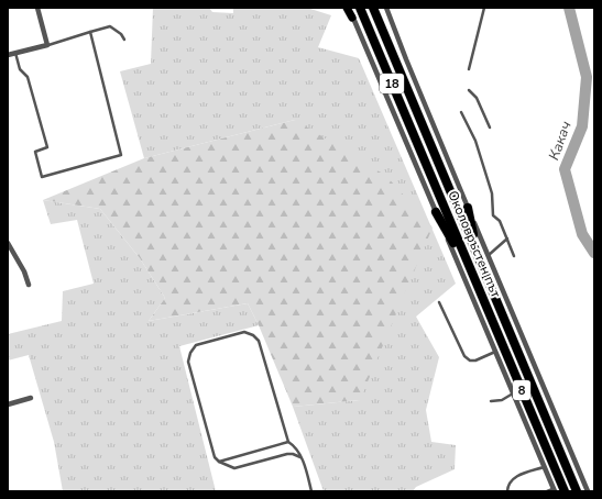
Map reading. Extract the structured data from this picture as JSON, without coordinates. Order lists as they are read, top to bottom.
{
  "streets": {
    "highway": ["18", "Околовръстен път", "8"]
  },
  "crossings": [
    ["Околовръстен път", "8"]
  ],
  "water": ["Какач"]
}
